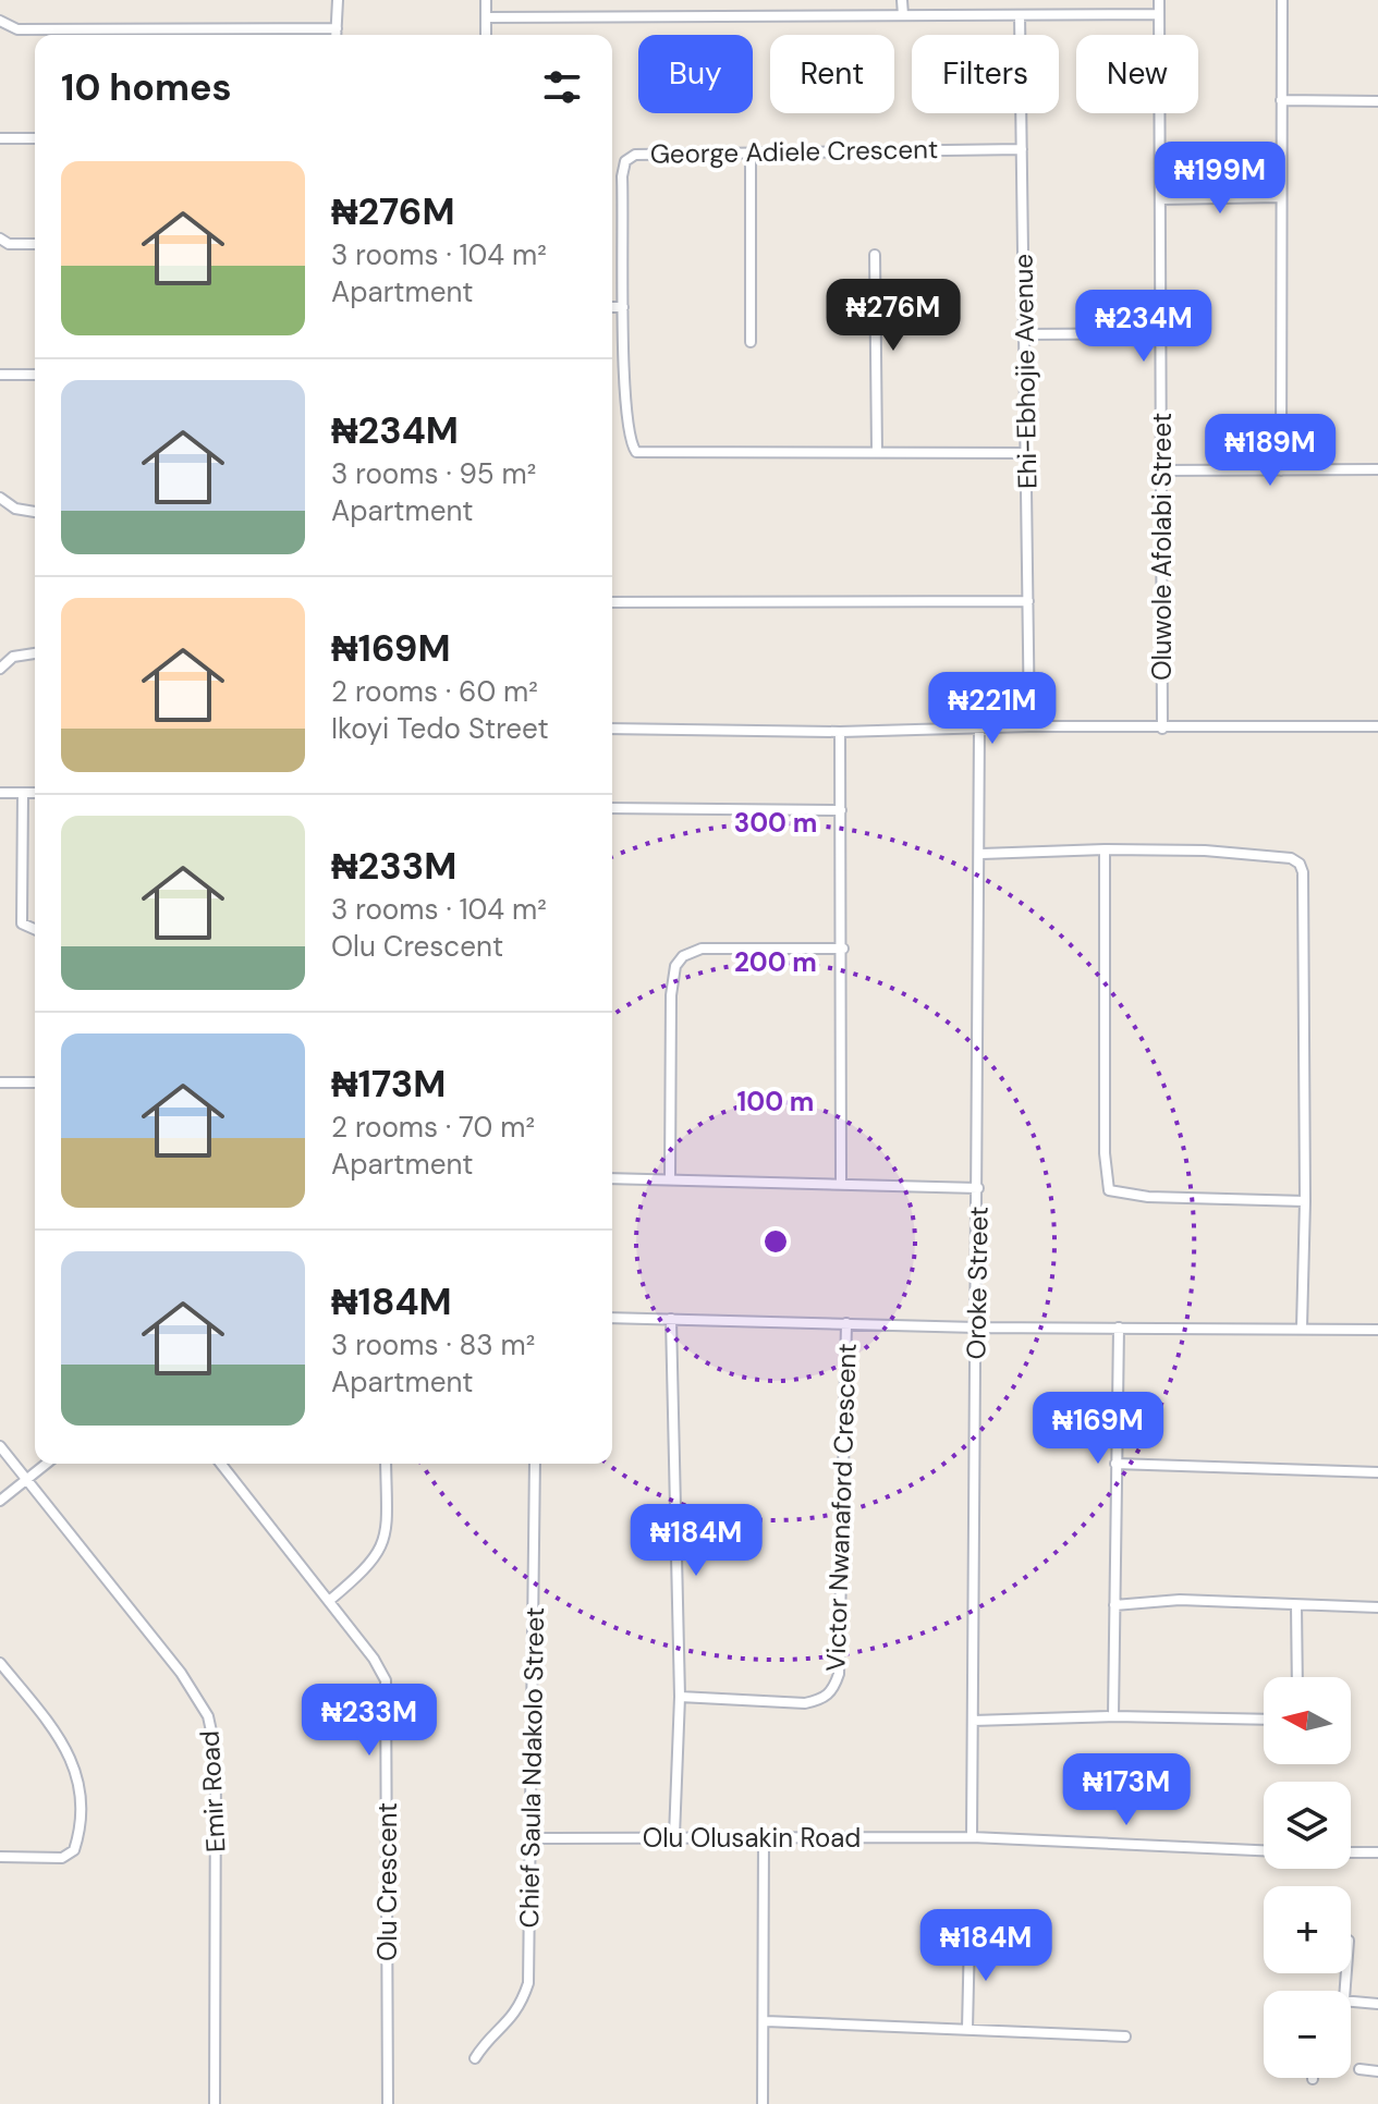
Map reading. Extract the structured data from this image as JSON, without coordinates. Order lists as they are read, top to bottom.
{
  "streets": {
    "street": [
      "George Adiele Crescent",
      "Ehi-Ebhojie Avenue",
      "Oluwole Afolabi Street",
      "Oroke Street",
      "Victor Nwanaford Crescent",
      "Chief Saula Ndakolo Street",
      "Emir Road",
      "Olu Olusakin Road",
      "Olu Crescent"
    ]
  },
  "crossings": [
    ["George Adiele Crescent", "Ehi-Ebhojie Avenue"],
    ["Oroke Street", "Olu Olusakin Road"],
    ["Chief Saula Ndakolo Street", "Olu Olusakin Road"]
  ],
  "north": "left",
  "page": {
    "chip": [
      "Buy",
      "Rent",
      "Filters",
      "New"
    ],
    "heading": "10 homes",
    "list": [
      {
        "name": "₦276M",
        "note": "3 rooms · 104 m² · Apartment"
      },
      {
        "name": "₦234M",
        "note": "3 rooms · 95 m² · Apartment"
      },
      {
        "name": "₦169M",
        "note": "2 rooms · 60 m² · Ikoyi Tedo Street"
      },
      {
        "name": "₦233M",
        "note": "3 rooms · 104 m² · Olu Crescent"
      },
      {
        "name": "₦173M",
        "note": "2 rooms · 70 m² · Apartment"
      },
      {
        "name": "₦184M",
        "note": "3 rooms · 83 m² · Apartment"
      }
    ],
    "price": [
      "₦199M",
      "₦276M",
      "₦234M",
      "₦189M",
      "₦221M",
      "₦169M",
      "₦184M",
      "₦233M",
      "₦173M",
      "₦184M"
    ],
    "map_buttons": ["+", "−"]
  },
  "rings": ["300 m", "200 m", "100 m"]
}
